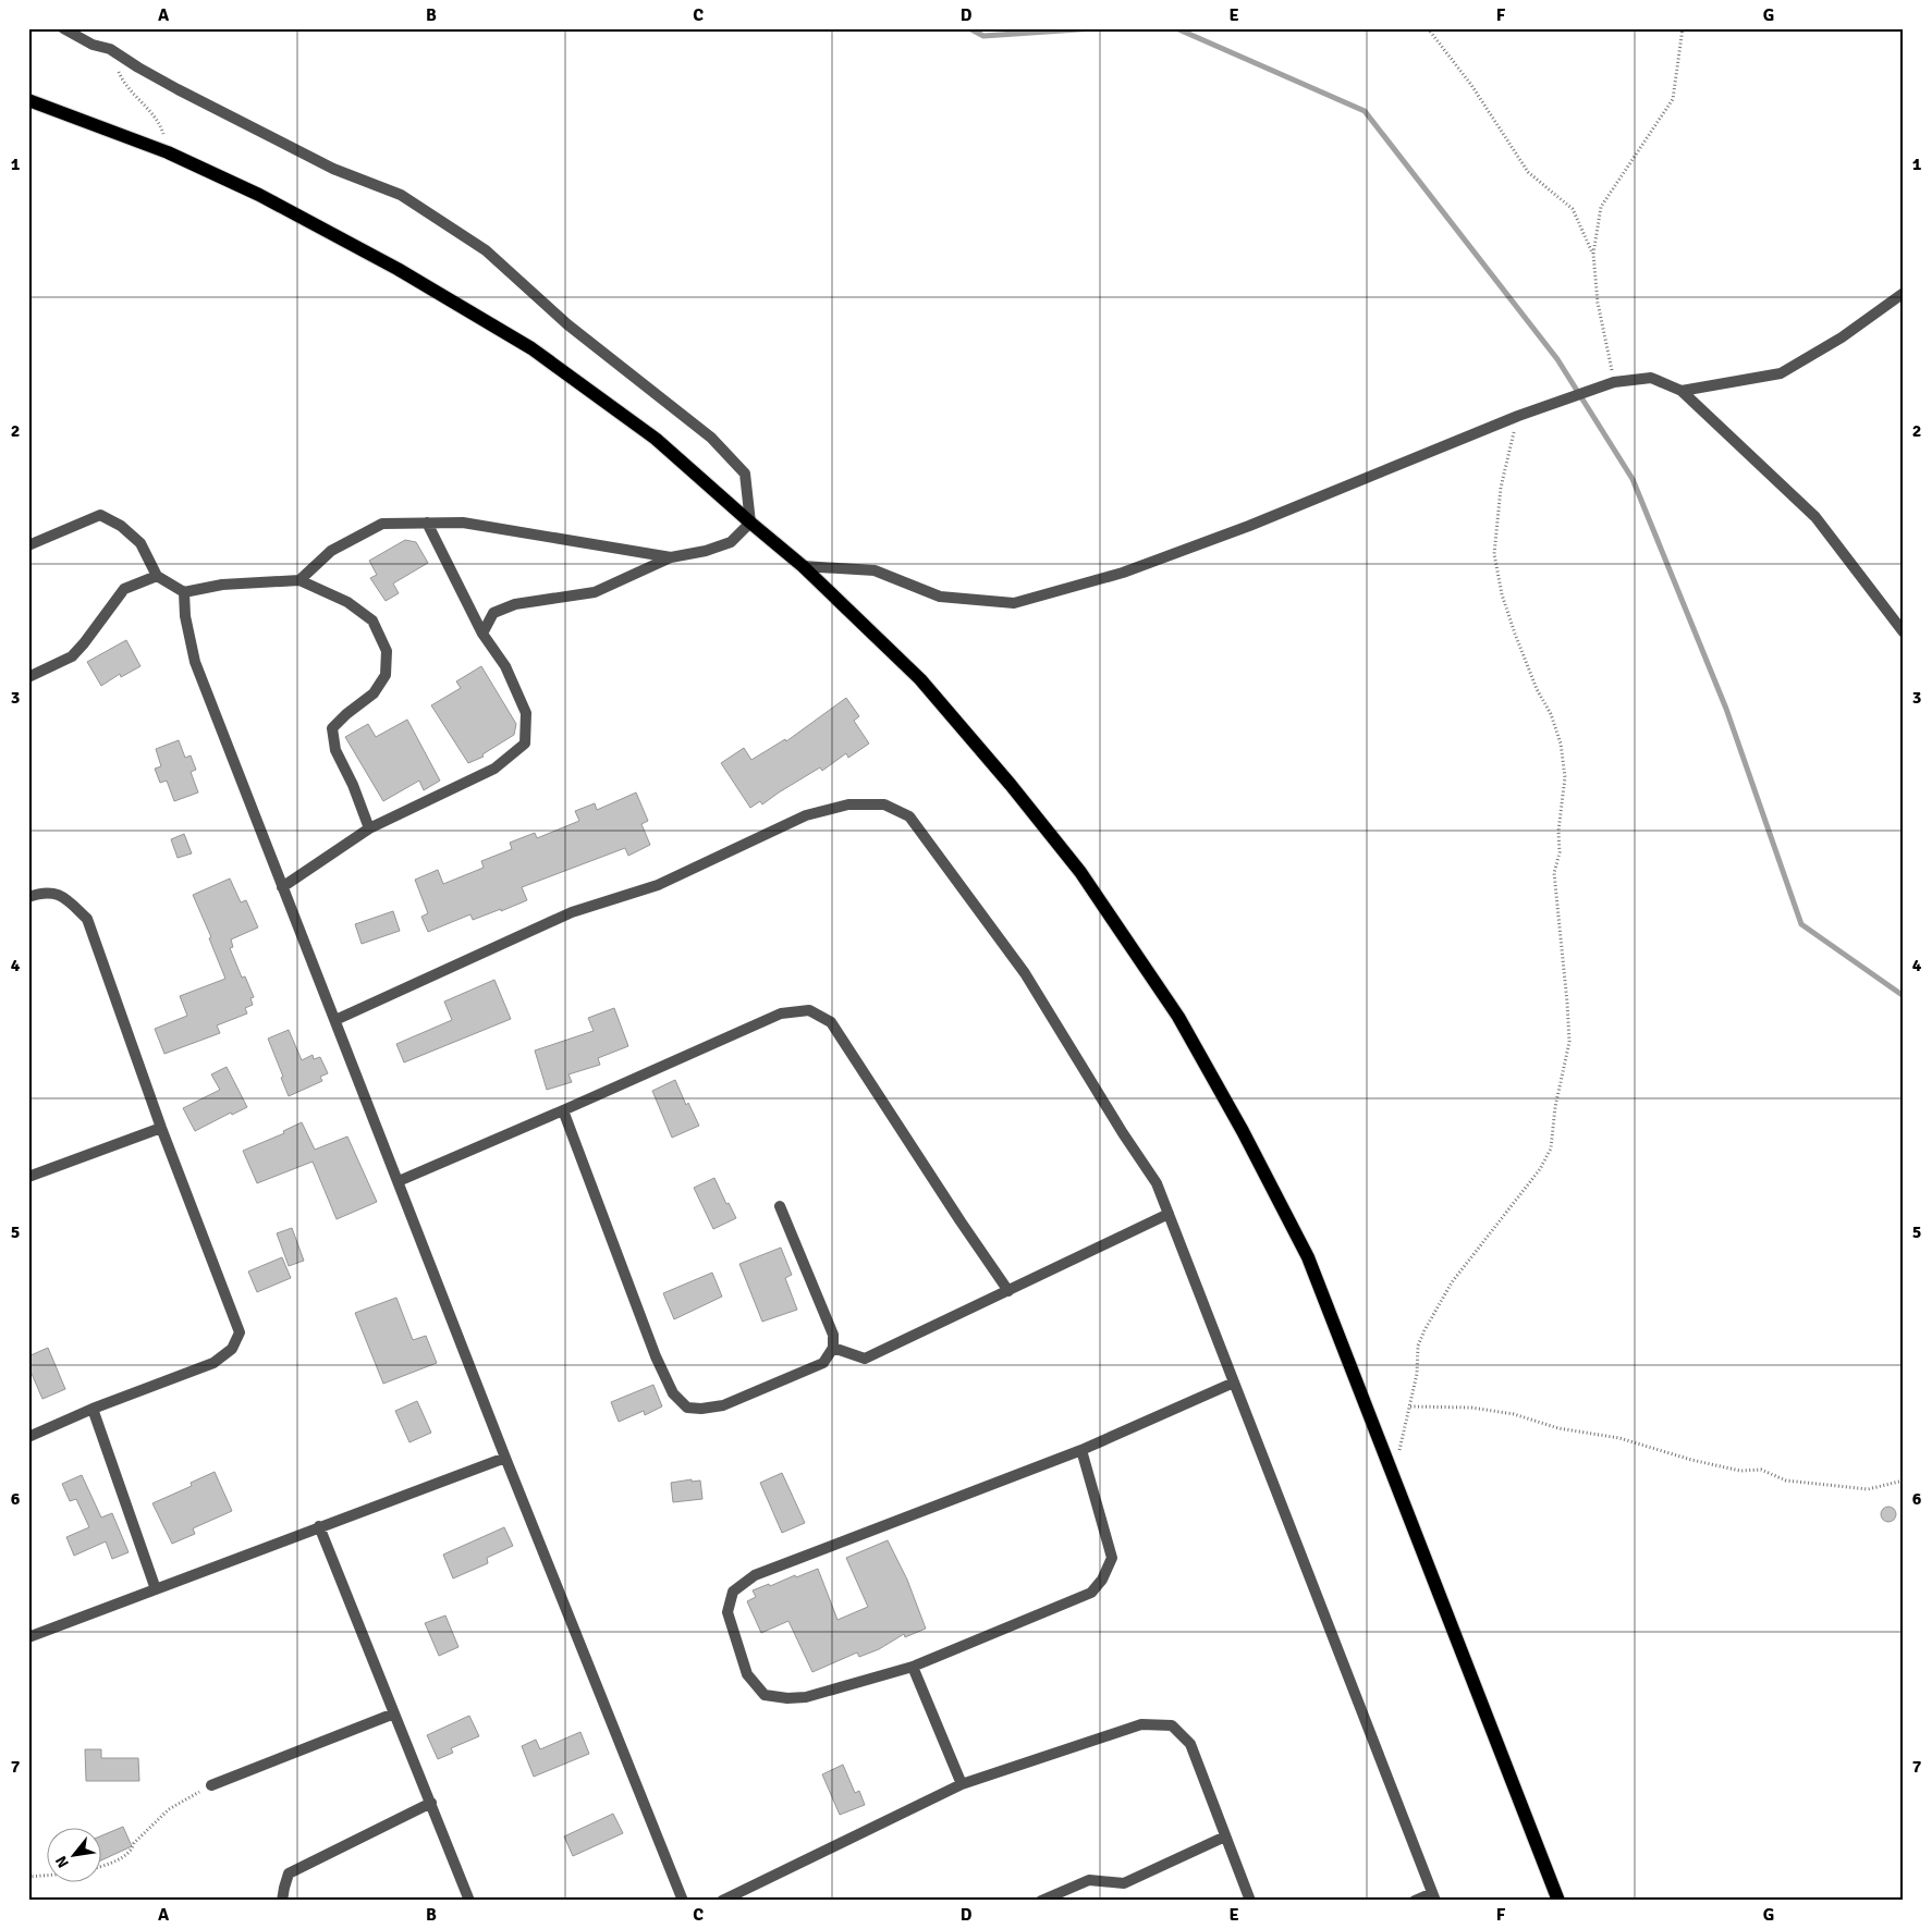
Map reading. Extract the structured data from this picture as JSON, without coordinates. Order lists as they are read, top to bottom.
{
  "north": "bottom left",
  "grid": {
    "columns": [
      "A",
      "B",
      "C",
      "D",
      "E",
      "F",
      "G"
    ],
    "rows": [
      "1",
      "2",
      "3",
      "4",
      "5",
      "6",
      "7"
    ]
  }
}
